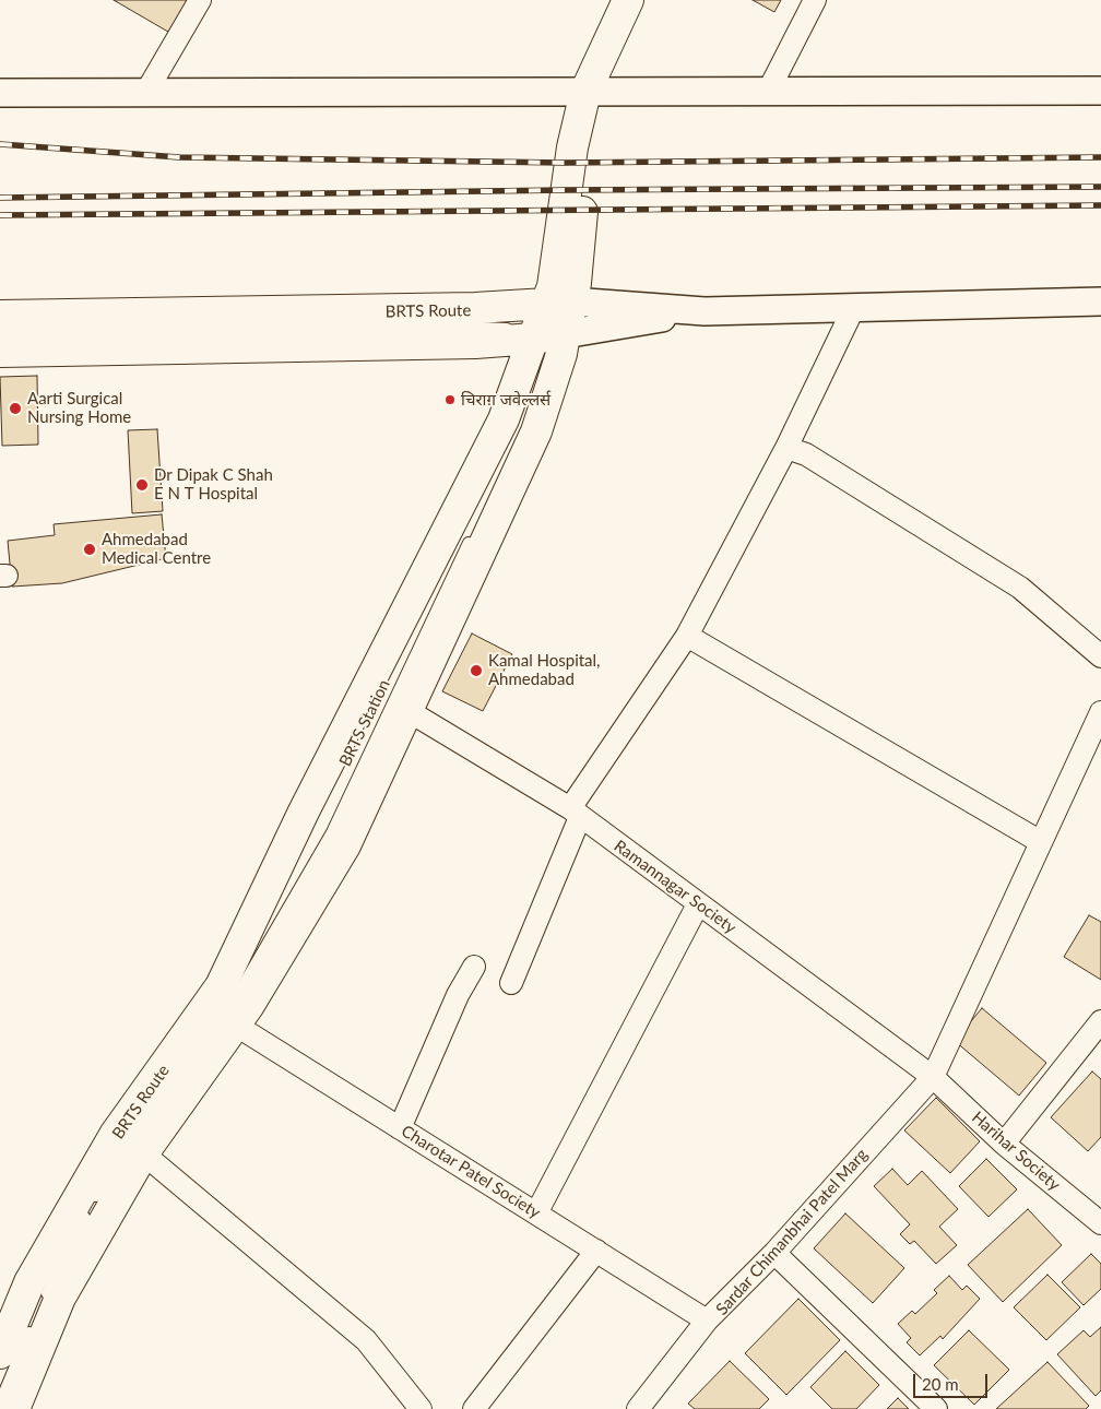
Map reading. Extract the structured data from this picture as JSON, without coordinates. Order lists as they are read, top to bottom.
{
  "streets": {
    "street": [
      "Ramannagar Society",
      "Harihar Society",
      "Charotar Patel Society",
      "Sardar Chimanbhai Patel Marg"
    ],
    "lane": ["BRTS Route", "BRTS Station"]
  },
  "crossings": [
    ["BRTS Route", "BRTS Station"],
    ["Ramannagar Society", "Harihar Society"],
    ["Ramannagar Society", "Sardar Chimanbhai Patel Marg"],
    ["Harihar Society", "Sardar Chimanbhai Patel Marg"]
  ],
  "places": [
    "चिराग़ जवेल्लर्स",
    "Aarti Surgical Nursing Home",
    "Dr Dipak C Shah E N T Hospital",
    "Ahmedabad Medical Centre",
    "Kamal Hospital, Ahmedabad"
  ],
  "scale_bar": "20 m"
}
